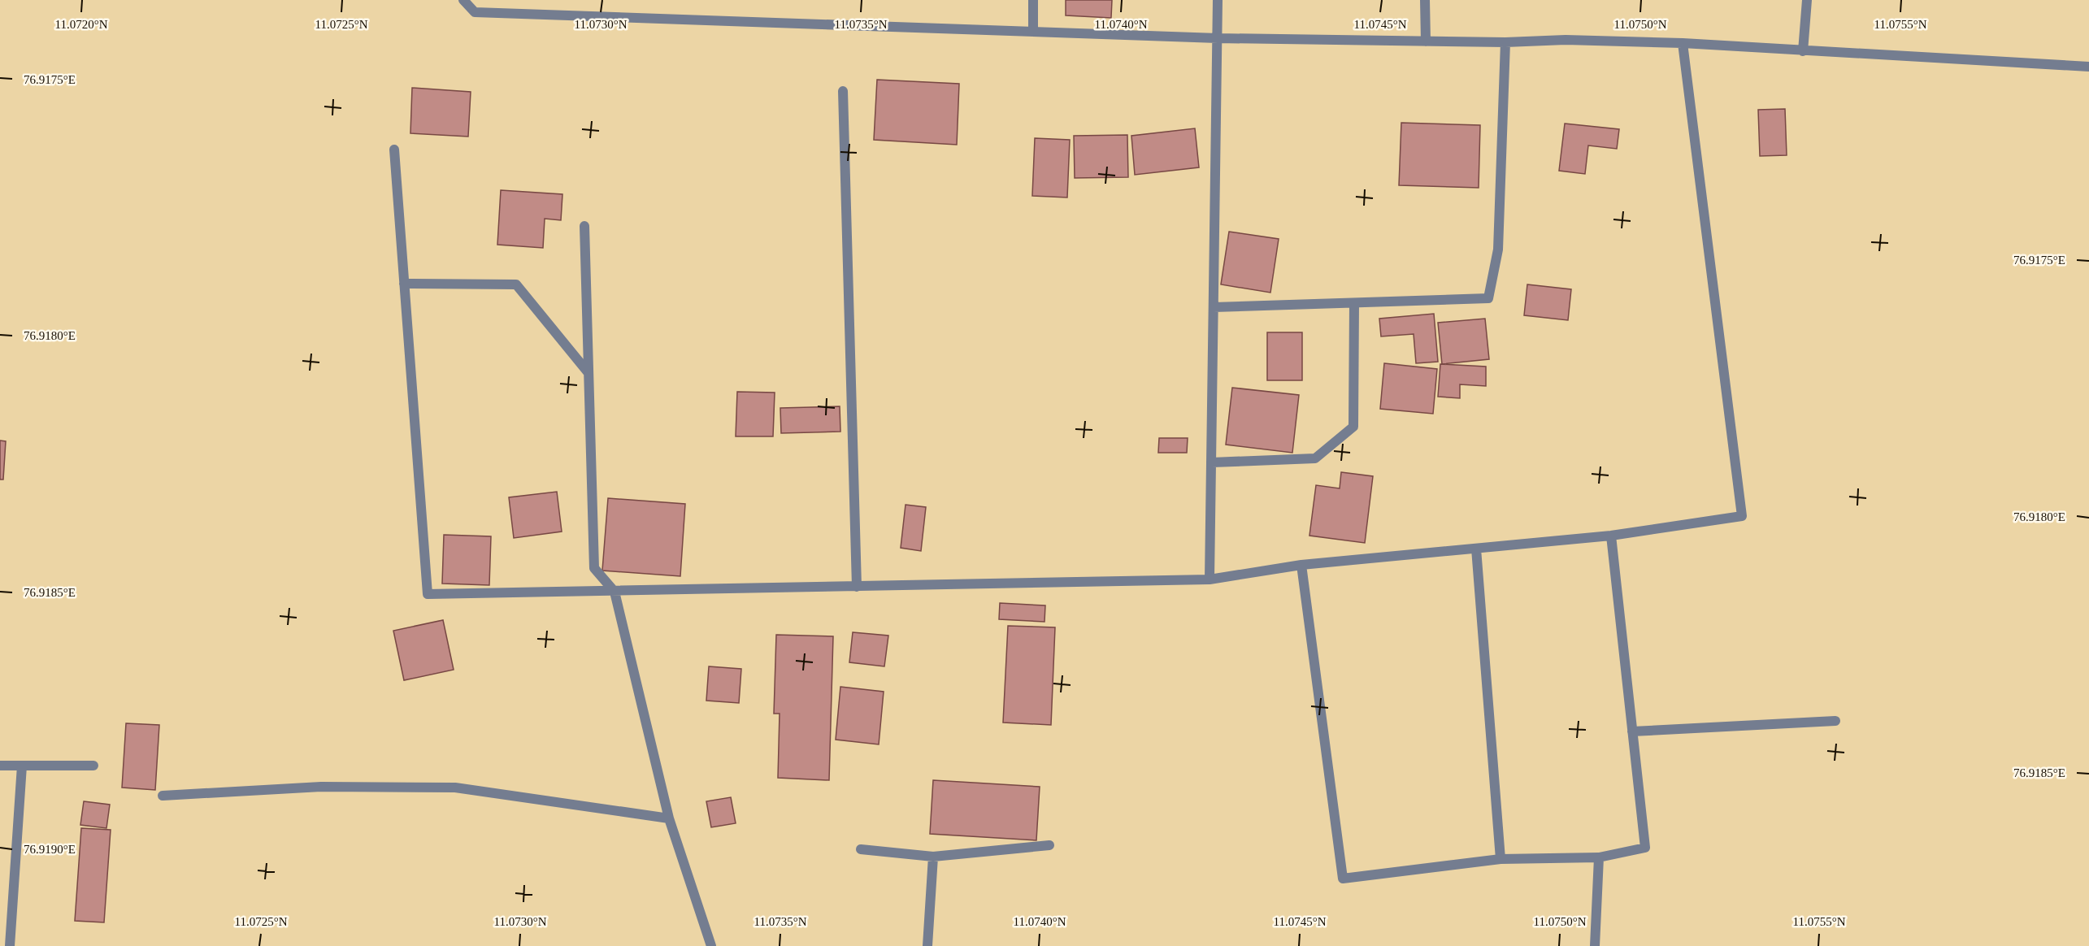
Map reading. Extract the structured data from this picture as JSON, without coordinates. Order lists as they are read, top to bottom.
{
  "coordinates": [
    "11.0720°N",
    "11.0725°N",
    "11.0730°N",
    "11.0735°N",
    "11.0740°N",
    "11.0745°N",
    "11.0750°N",
    "11.0755°N",
    "76.9175°E",
    "76.9180°E",
    "76.9185°E",
    "76.9190°E"
  ]
}
